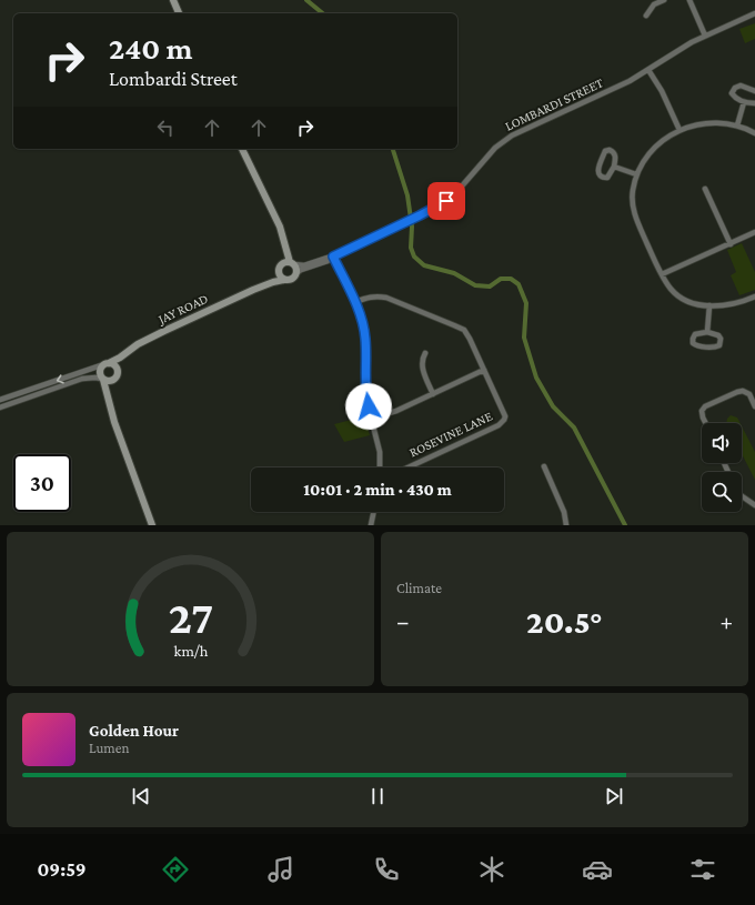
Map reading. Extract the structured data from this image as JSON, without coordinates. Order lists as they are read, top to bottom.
{
  "streets": {
    "street": ["LOMBARDI STREET", "JAY ROAD", "ROSEVINE LANE"]
  },
  "crossings": [
    ["LOMBARDI STREET", "JAY ROAD"]
  ],
  "page": {
    "turn": ["240 m", "Lombardi Street"],
    "limit": "30",
    "trip": "10:01 · 2 min · 430 m",
    "tile": "Climate",
    "heat": ["−", "20.5°", "+"],
    "song": ["Golden Hour", "Lumen"],
    "tabs": "09:59",
    "gauge": ["27", "km/h"]
  }
}
